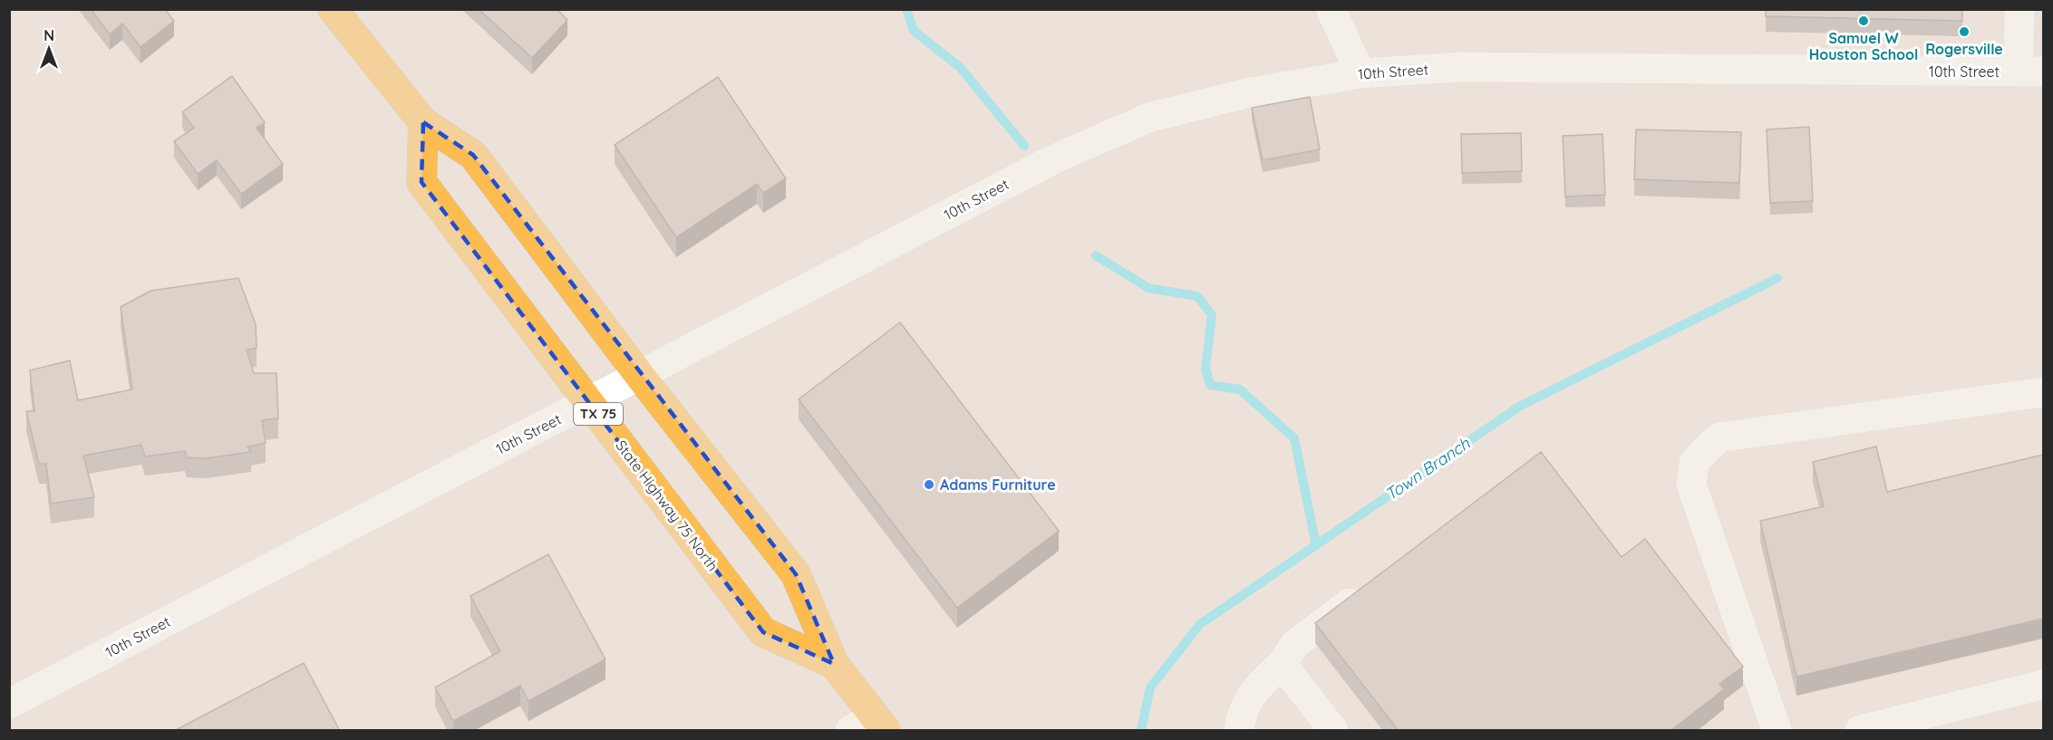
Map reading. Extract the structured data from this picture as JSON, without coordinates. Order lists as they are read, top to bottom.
{
  "streets": {
    "main road": ["TX 75", "State Highway 75 North"],
    "street": ["10th Street"]
  },
  "crossings": [
    ["10th Street", "State Highway 75 North"]
  ],
  "water": ["Town Branch"],
  "places": ["Samuel W Houston School", "Rogersville", "Adams Furniture"],
  "north": "top"
}
